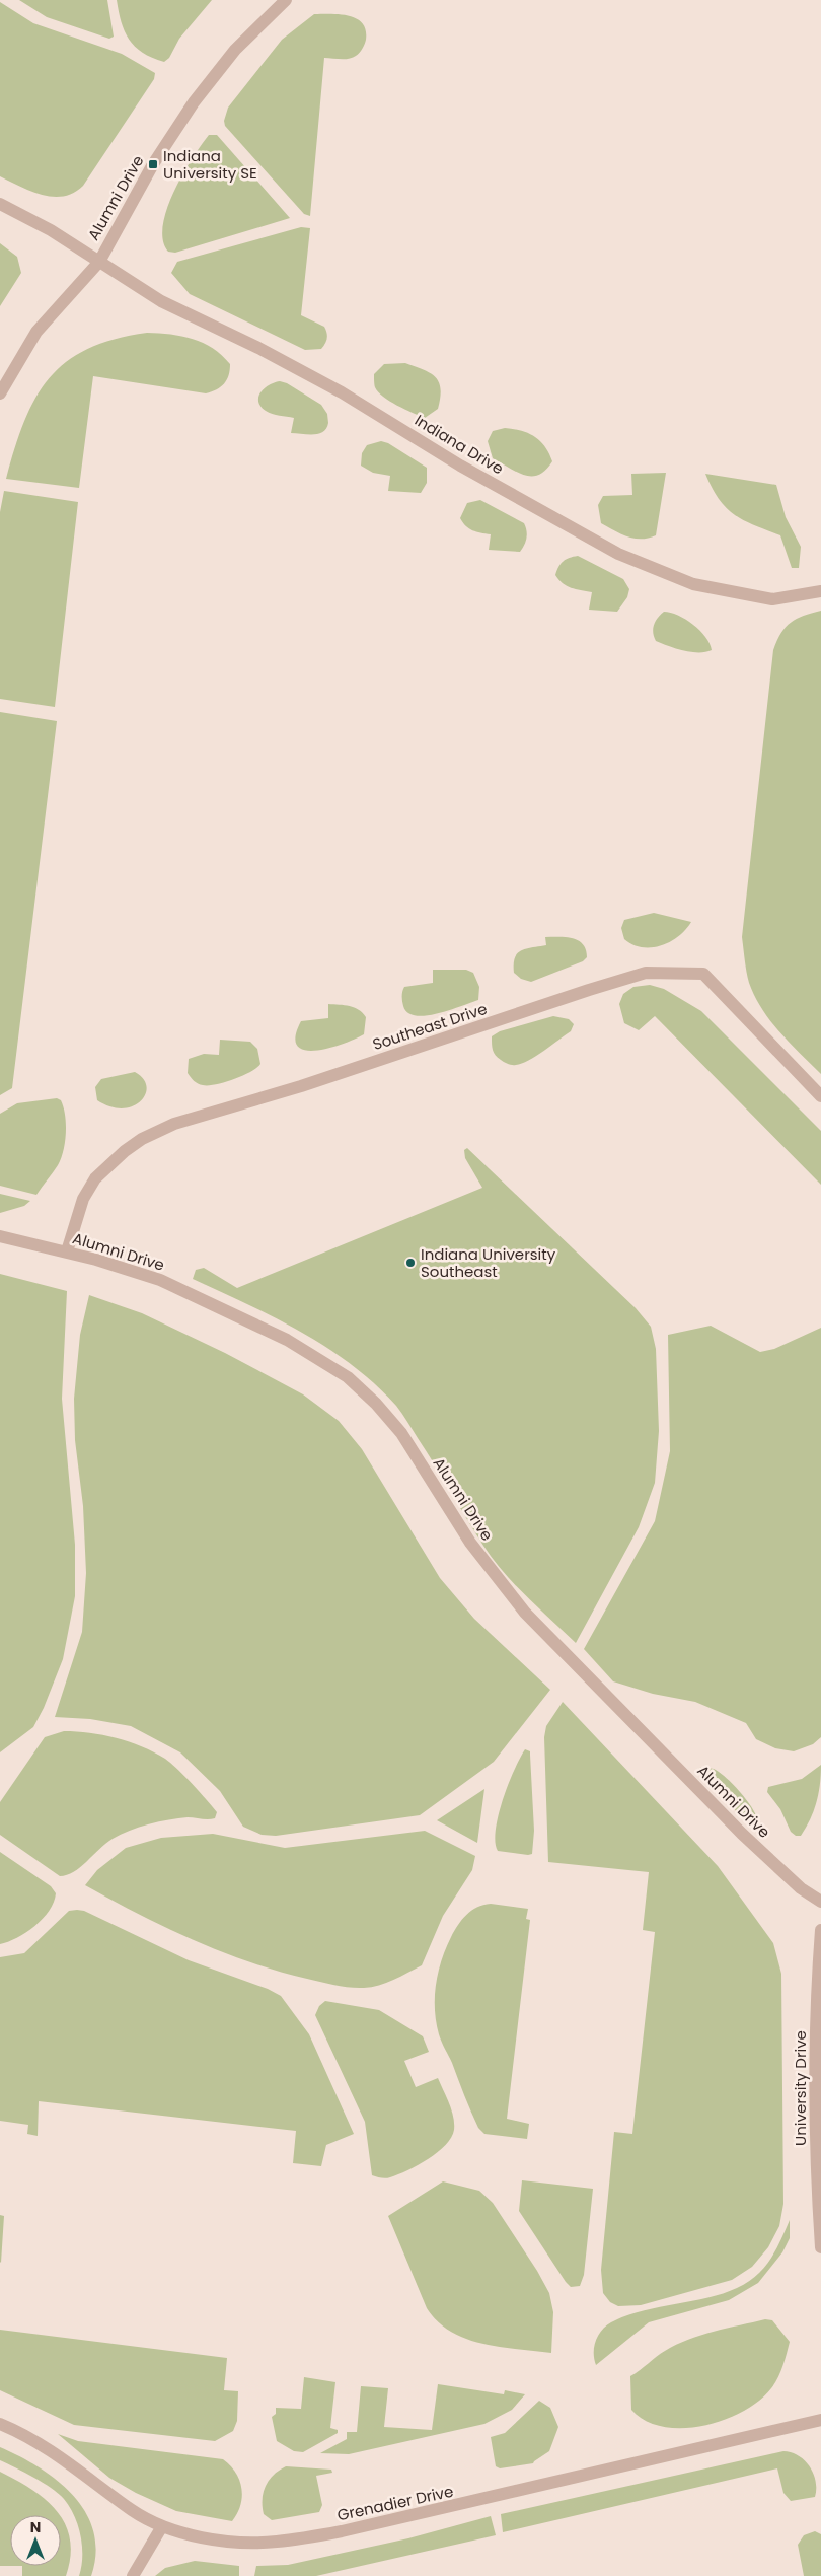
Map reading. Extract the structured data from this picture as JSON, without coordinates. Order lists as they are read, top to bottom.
{
  "streets": {
    "street": [
      "Alumni Drive",
      "Indiana Drive",
      "Southeast Drive",
      "University Drive",
      "Grenadier Drive"
    ]
  },
  "crossings": [
    ["Alumni Drive", "Indiana Drive"],
    ["Alumni Drive", "Southeast Drive"]
  ],
  "places": {
    "transit": ["Indiana University SE"],
    "other": ["Indiana University Southeast"]
  },
  "north": "top"
}
